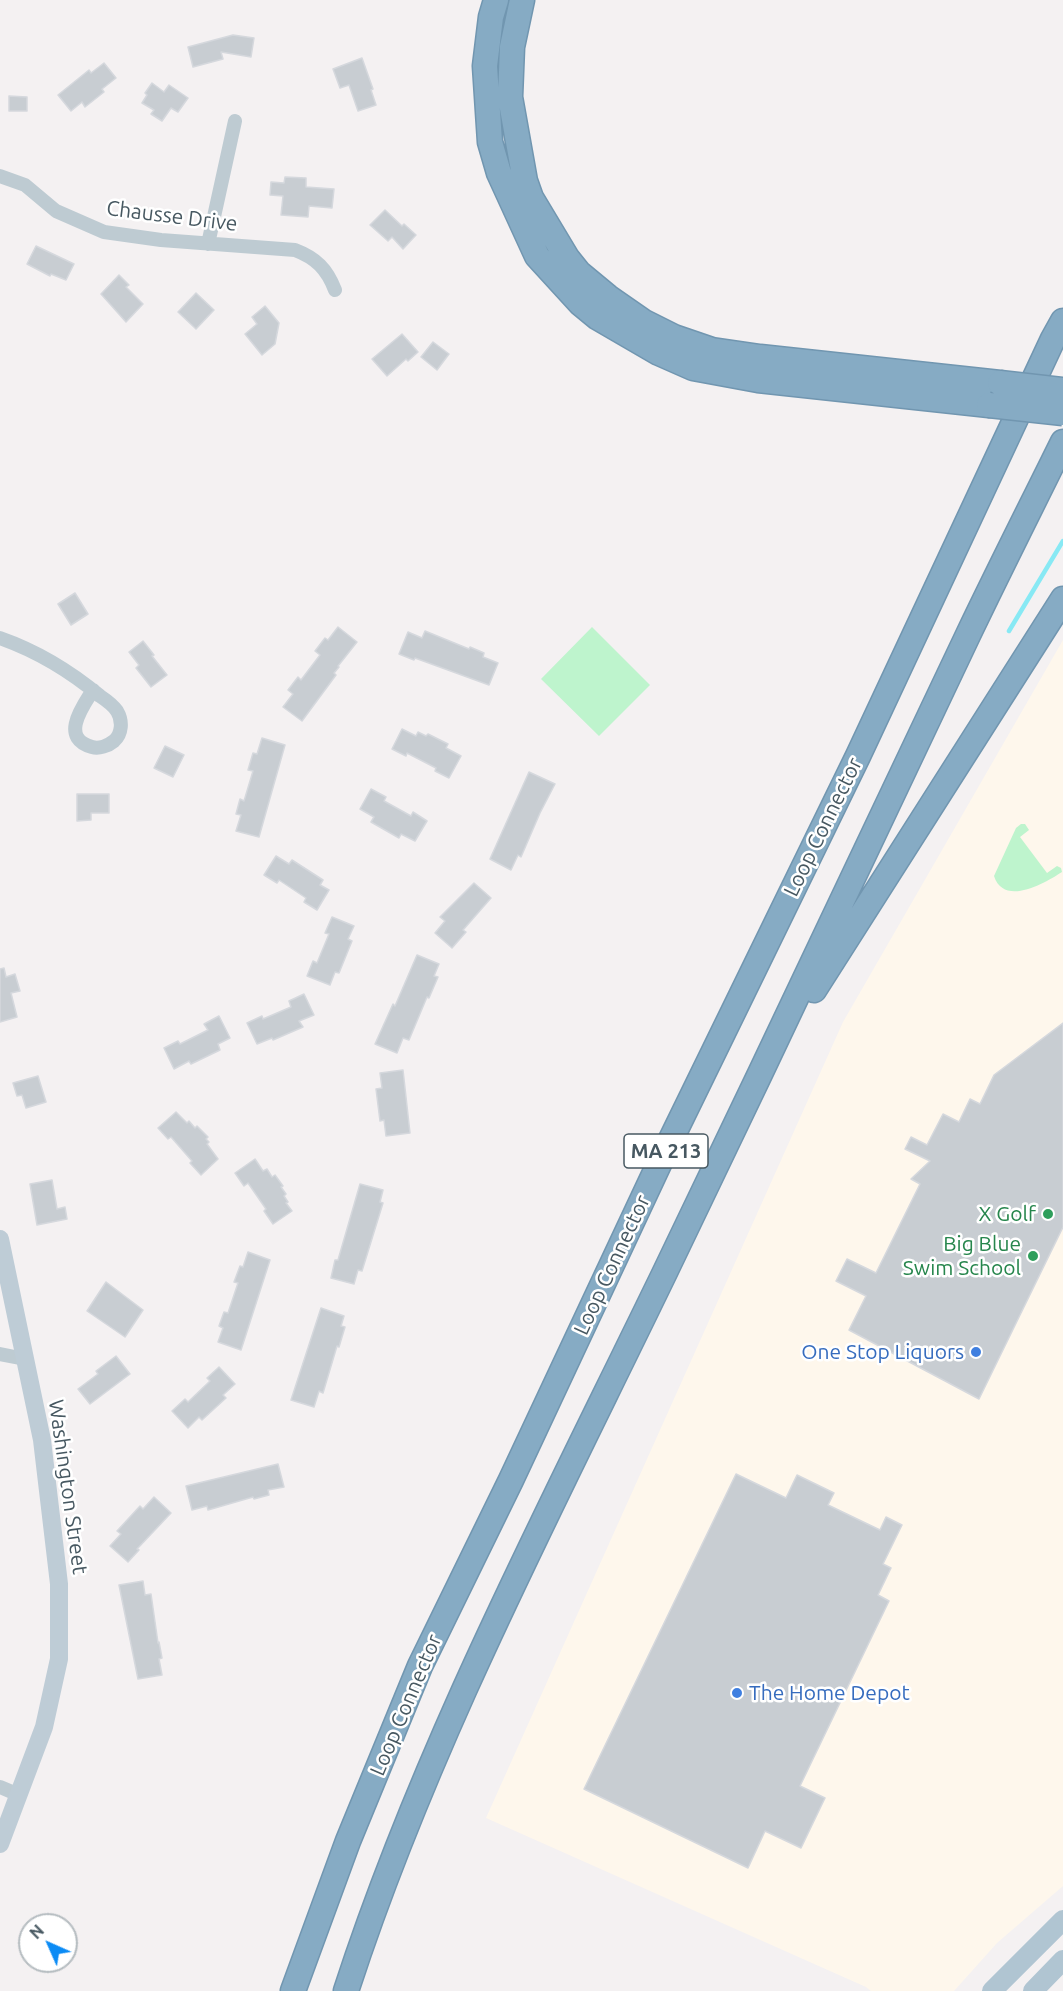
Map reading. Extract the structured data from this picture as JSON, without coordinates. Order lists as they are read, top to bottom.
{
  "streets": {
    "highway": ["Loop Connector", "MA 213"],
    "street": ["Chausse Drive", "Washington Street"]
  },
  "places": [
    "X Golf",
    "Big Blue Swim School",
    "One Stop Liquors",
    "The Home Depot"
  ],
  "north": "top left"
}
